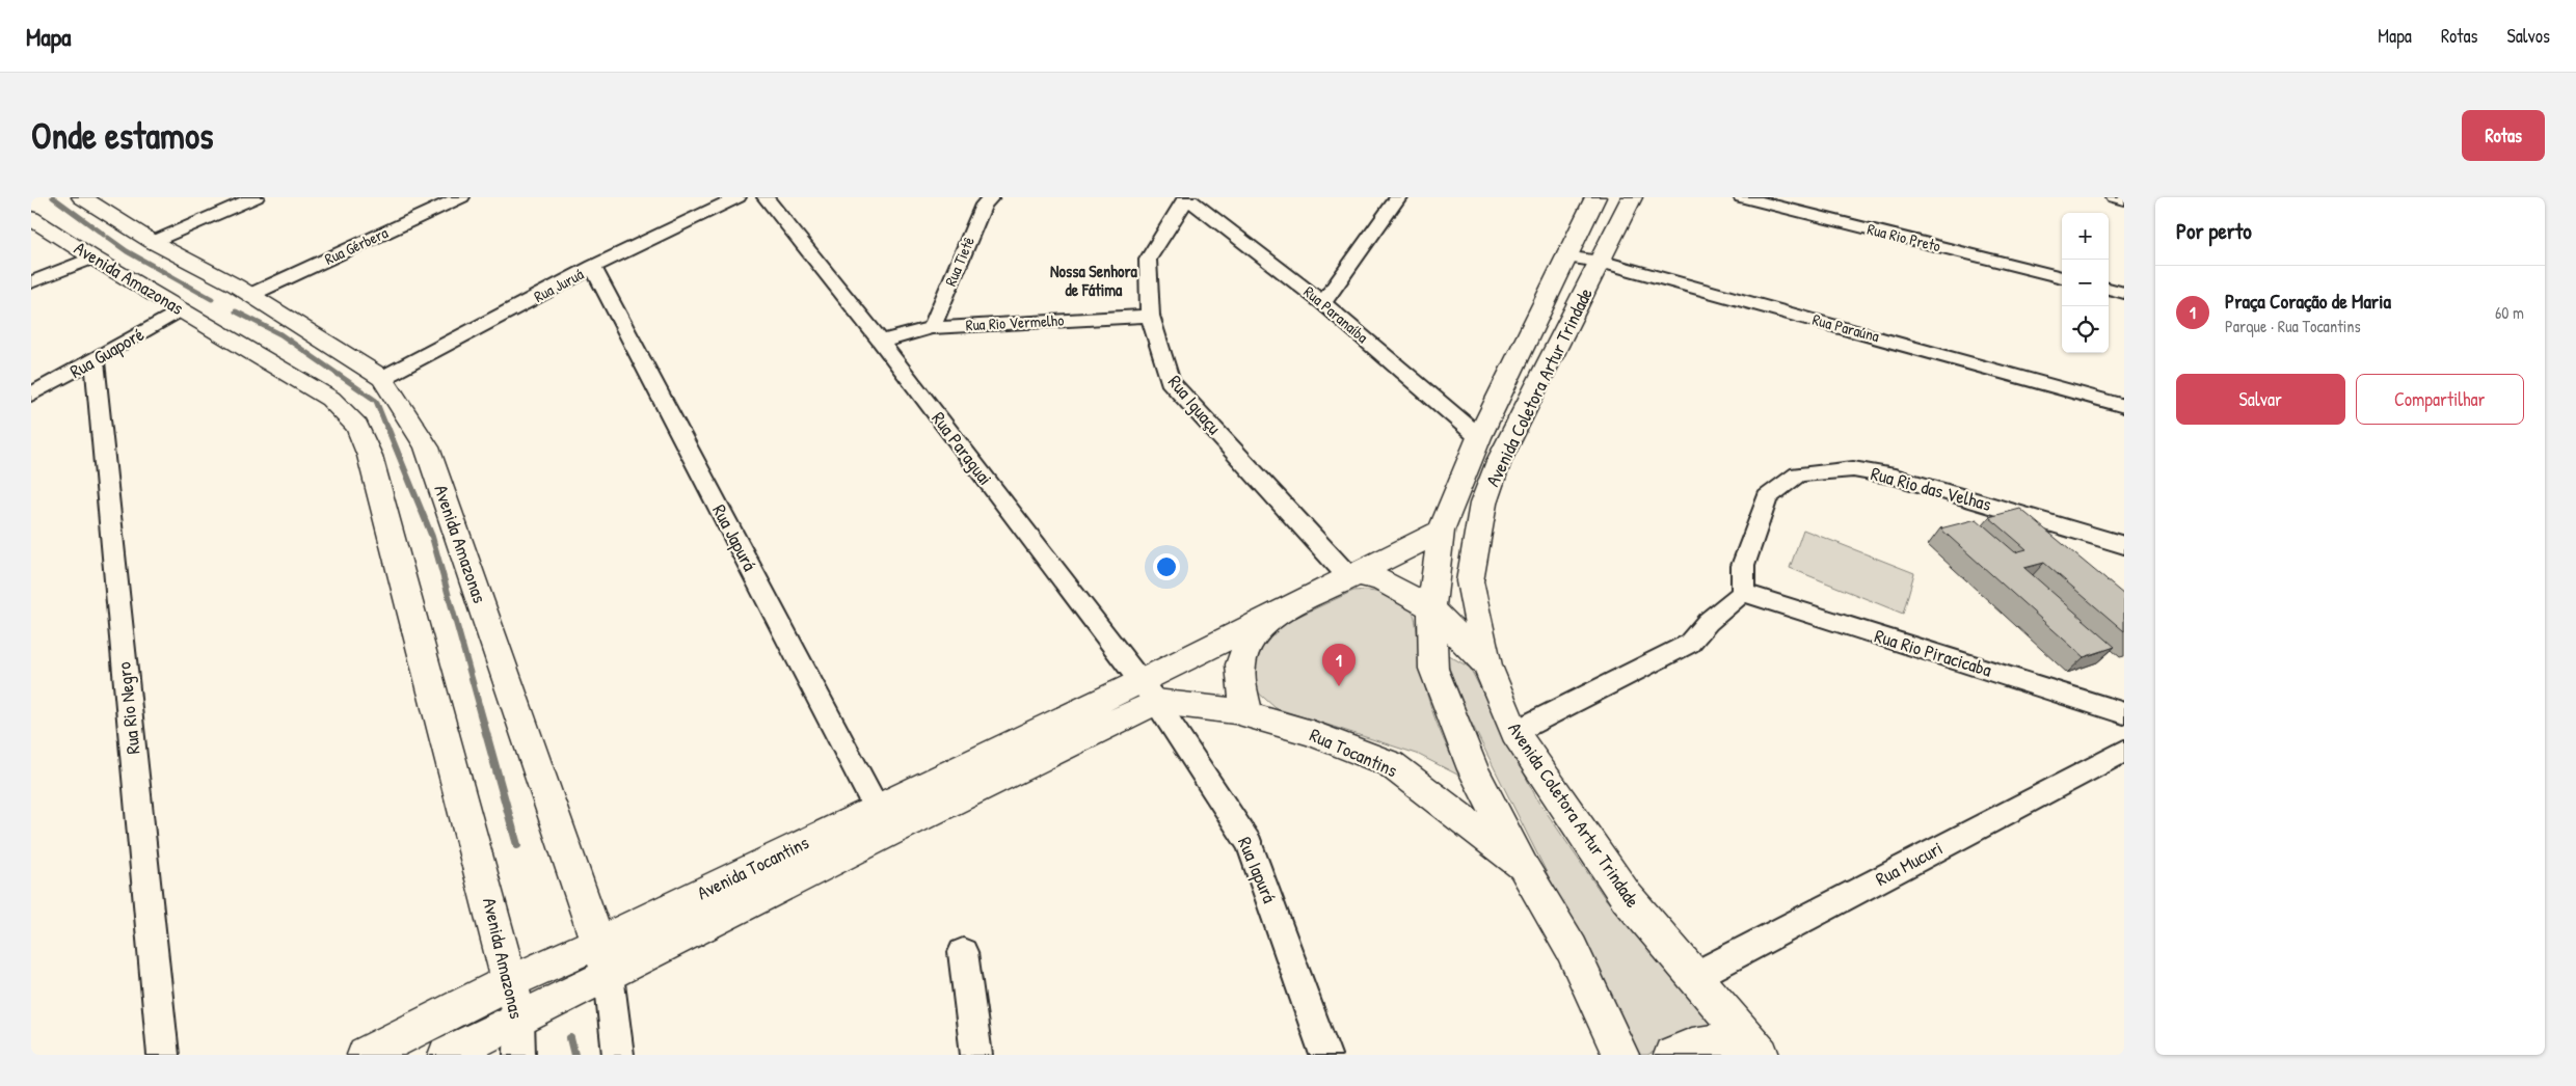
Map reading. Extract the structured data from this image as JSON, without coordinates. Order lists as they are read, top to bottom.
{
  "streets": {
    "street": [
      "Rua Rio Preto",
      "Rua Gérbera",
      "Rua Tietê",
      "Avenida Amazonas",
      "Rua Juruá",
      "Rua Paranaíba",
      "Rua Rio Vermelho",
      "Rua Paraúna",
      "Rua Guaporé",
      "Avenida Coletora Artur Trindade",
      "Rua Iguaçu",
      "Rua Paraguai",
      "Rua Rio das Velhas",
      "Rua Japurá",
      "Rua Rio Piracicaba",
      "Rua Rio Negro",
      "Rua Tocantins",
      "Rua Mucuri",
      "Avenida Tocantins",
      "Rua Iapurá"
    ]
  },
  "crossings": [
    ["Rua Gérbera", "Avenida Amazonas"],
    ["Rua Tietê", "Rua Rio Vermelho"],
    ["Avenida Amazonas", "Rua Juruá"],
    ["Avenida Amazonas", "Rua Guaporé"],
    ["Avenida Amazonas", "Avenida Tocantins"],
    ["Rua Juruá", "Rua Japurá"],
    ["Rua Paranaíba", "Avenida Coletora Artur Trindade"],
    ["Rua Paranaíba", "Rua Iguaçu"],
    ["Rua Rio Vermelho", "Rua Iguaçu"],
    ["Rua Rio Vermelho", "Rua Paraguai"],
    ["Rua Paraúna", "Avenida Coletora Artur Trindade"],
    ["Rua Guaporé", "Rua Rio Negro"],
    ["Avenida Coletora Artur Trindade", "Rua Tocantins"],
    ["Avenida Coletora Artur Trindade", "Rua Mucuri"],
    ["Rua Paraguai", "Rua Tocantins"],
    ["Rua Paraguai", "Avenida Tocantins"],
    ["Rua Paraguai", "Rua Iapurá"],
    ["Rua Rio das Velhas", "Rua Rio Piracicaba"],
    ["Rua Japurá", "Avenida Tocantins"],
    ["Rua Tocantins", "Avenida Tocantins"],
    ["Rua Tocantins", "Rua Iapurá"],
    ["Avenida Tocantins", "Rua Iapurá"]
  ],
  "districts": ["Nossa Senhora de Fátima"],
  "page": {
    "header": "Mapa",
    "nav": ["Mapa", "Rotas", "Salvos"],
    "buttons": [
      "Rotas",
      ["Salvar", "Compartilhar"]
    ],
    "title": "Onde estamos",
    "heading": "Por perto",
    "map_buttons": ["+", "−"],
    "list": [
      {
        "mark": "1",
        "name": "Praça Coração de Maria",
        "note": "Parque · Rua Tocantins",
        "value": "60 m"
      }
    ],
    "pins": "1"
  }
}
